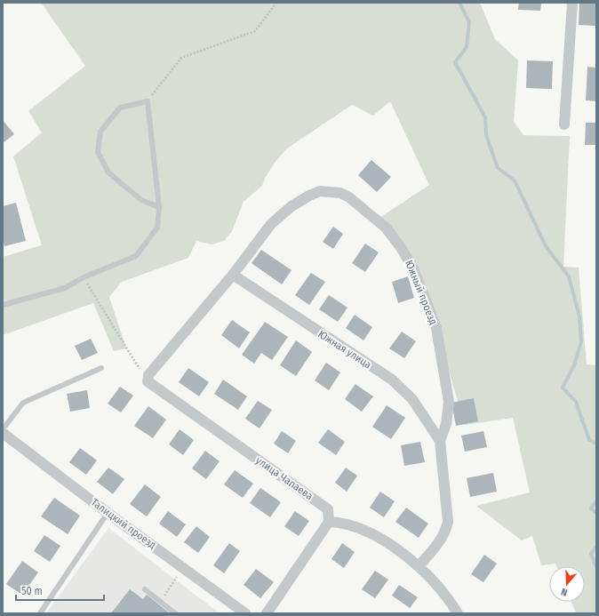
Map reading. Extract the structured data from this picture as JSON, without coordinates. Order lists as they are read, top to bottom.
{
  "streets": {
    "street": [
      "Южный проезд",
      "Южная улица",
      "улица Чапаева",
      "Талицкий проезд"
    ]
  },
  "crossings": [
    ["Южный проезд", "Южная улица"],
    ["Южный проезд", "улица Чапаева"]
  ],
  "scale_bar": "50 m",
  "north": "bottom"
}
